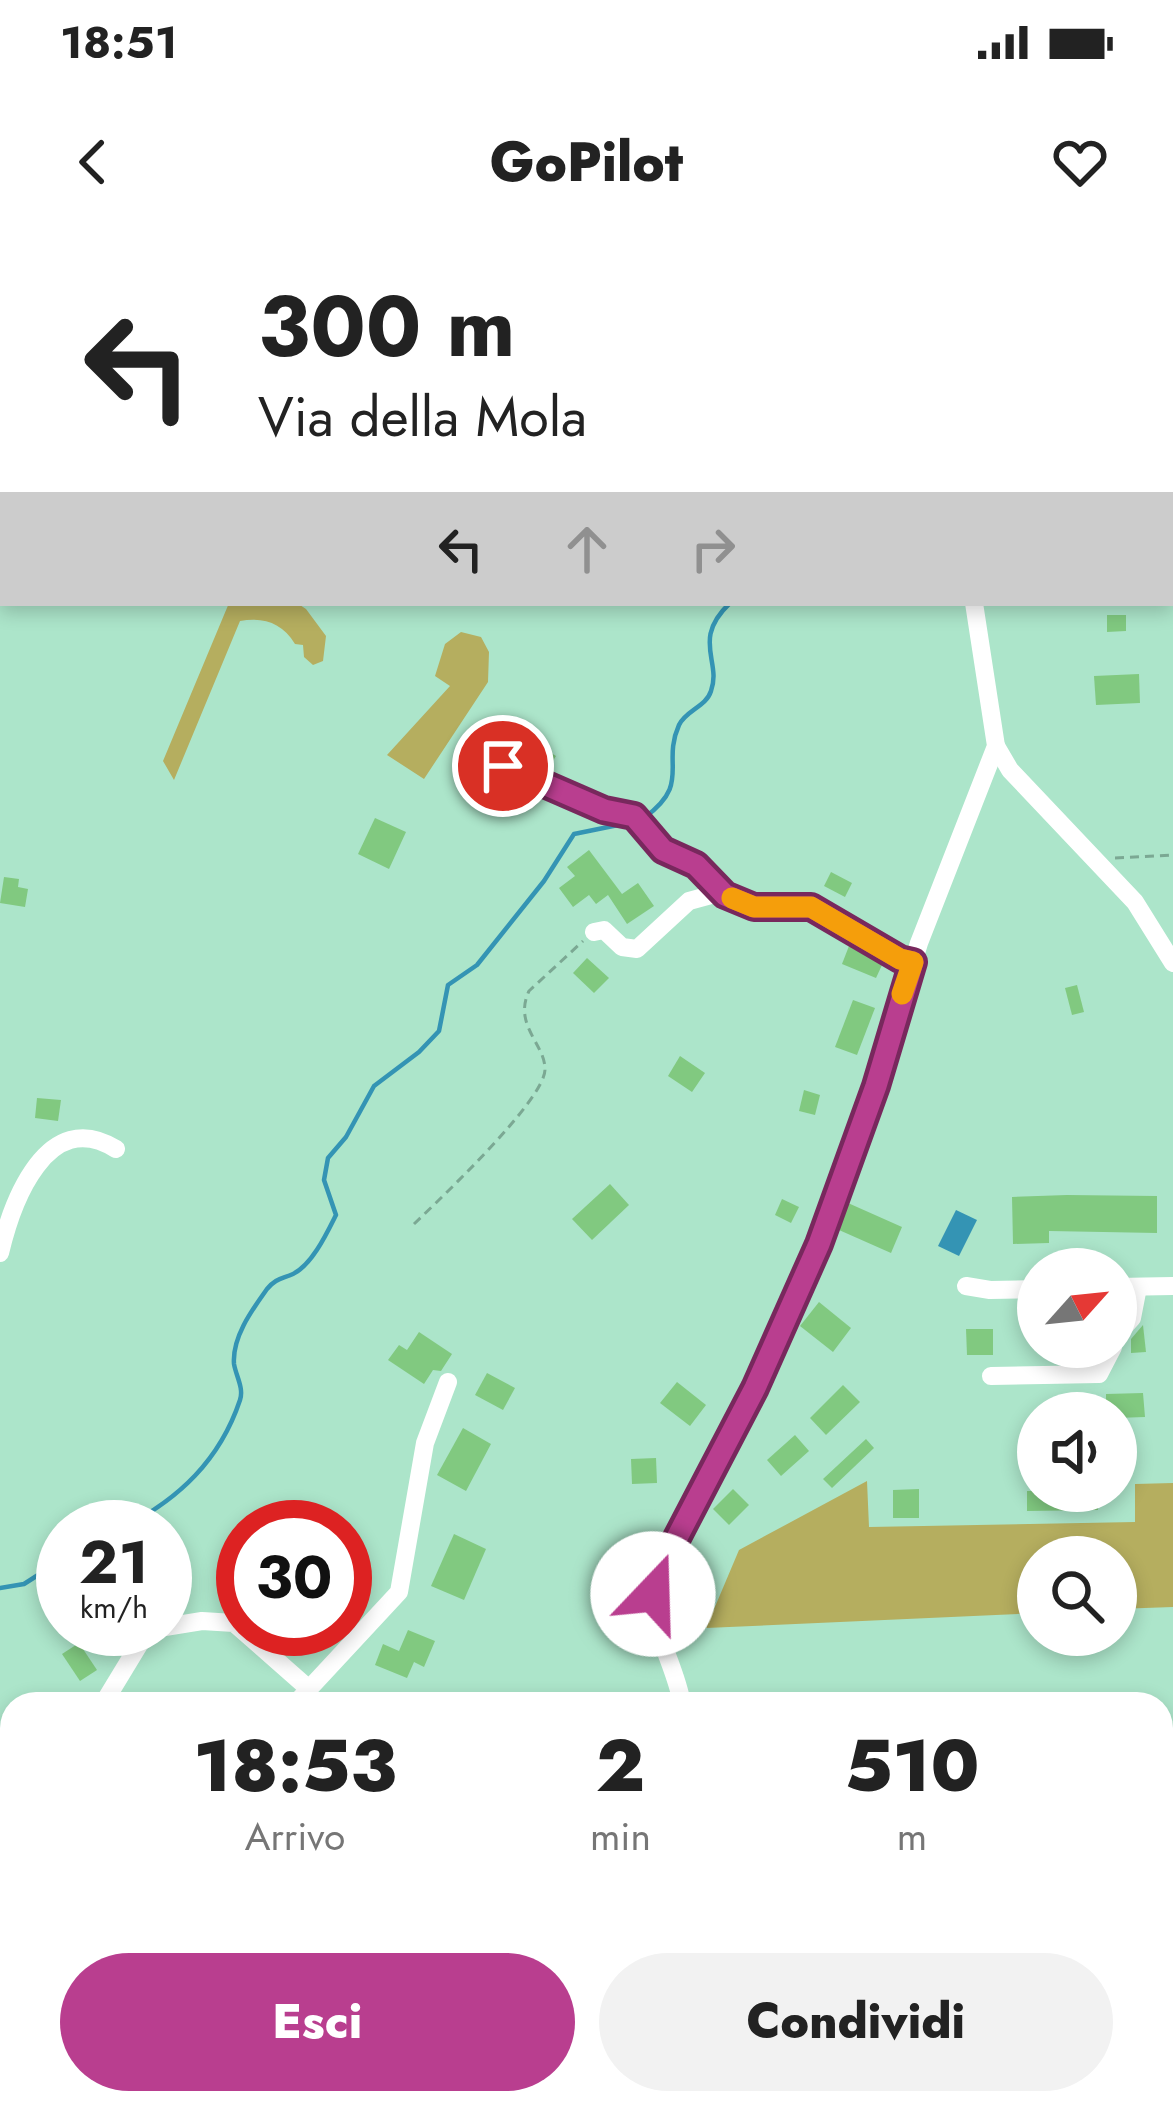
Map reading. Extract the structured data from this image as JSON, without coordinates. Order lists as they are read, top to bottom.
{
  "north": "top right",
  "page": {
    "status": "18:51",
    "header": "GoPilot",
    "turn": ["300 m", "Via della Mola"],
    "speed": "21 km/h",
    "limit": "30",
    "eta": [
      "18:53",
      "Arrivo",
      "2",
      "min",
      "510",
      "m"
    ],
    "buttons": ["Esci", "Condividi"]
  }
}
